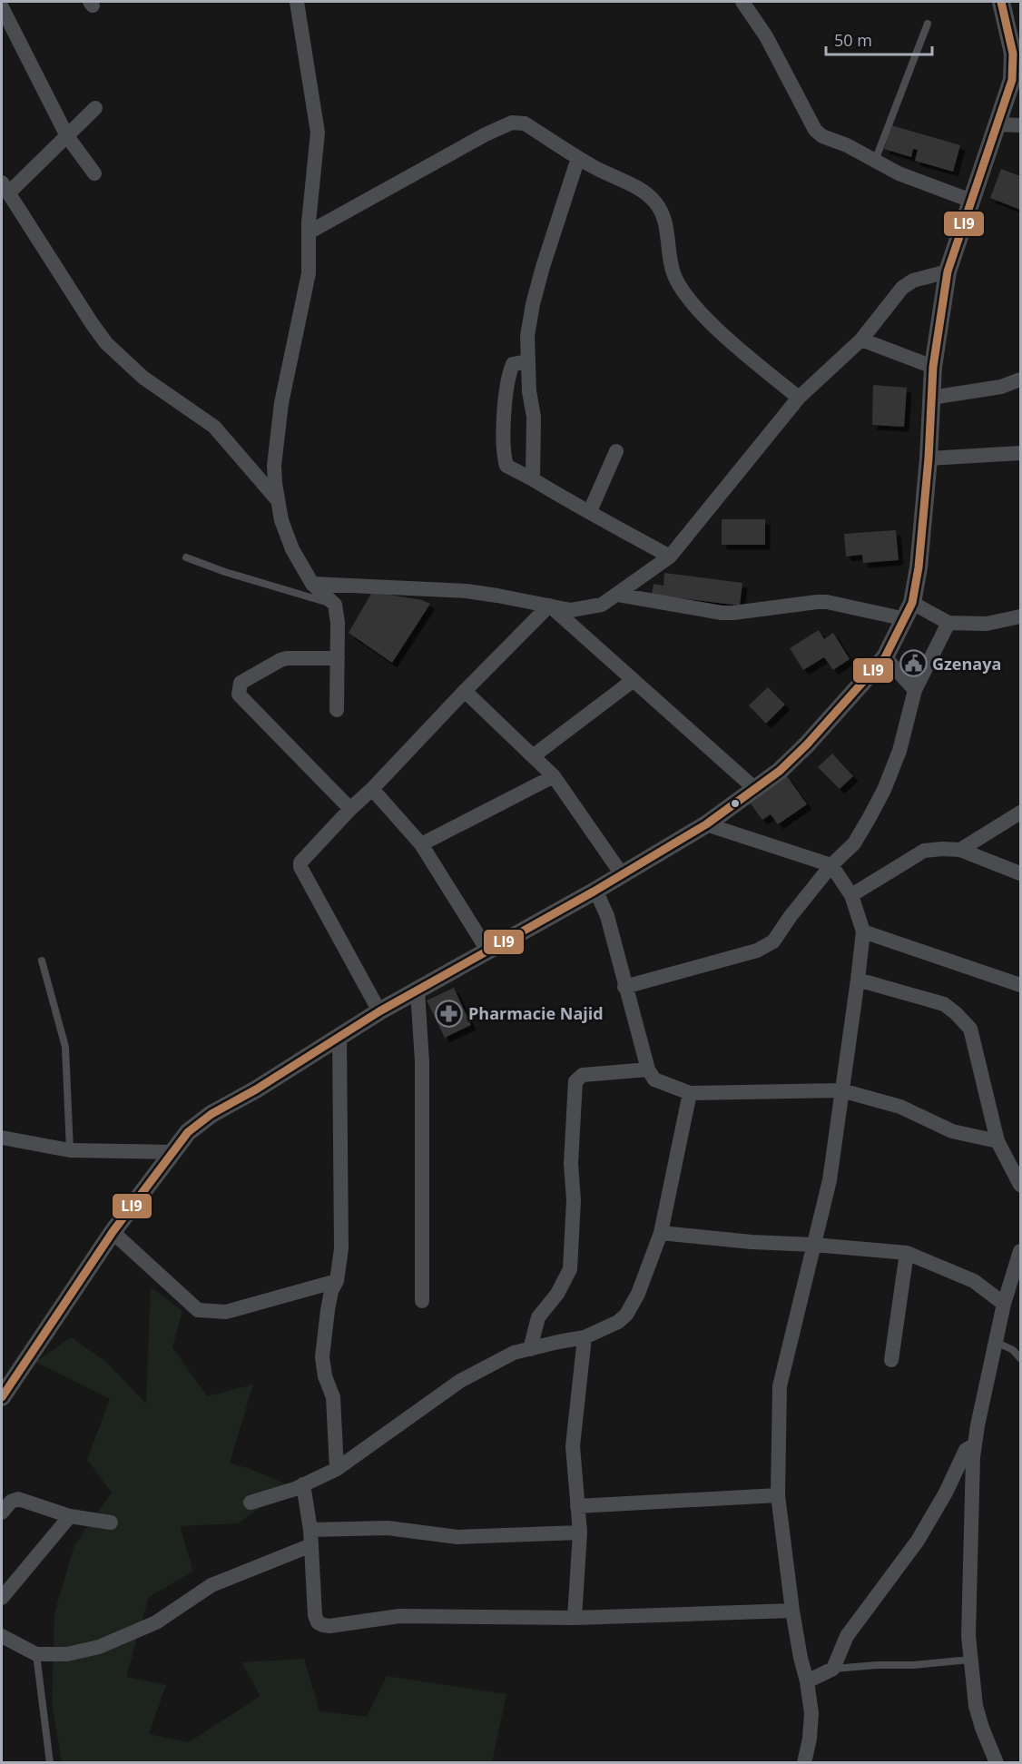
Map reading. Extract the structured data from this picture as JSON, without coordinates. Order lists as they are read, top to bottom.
{
  "places": {
    "public building": ["Gzenaya"],
    "pharmacy": ["Pharmacie Najid"]
  },
  "lines": ["transit line LI9"],
  "scale_bar": "50 m"
}
